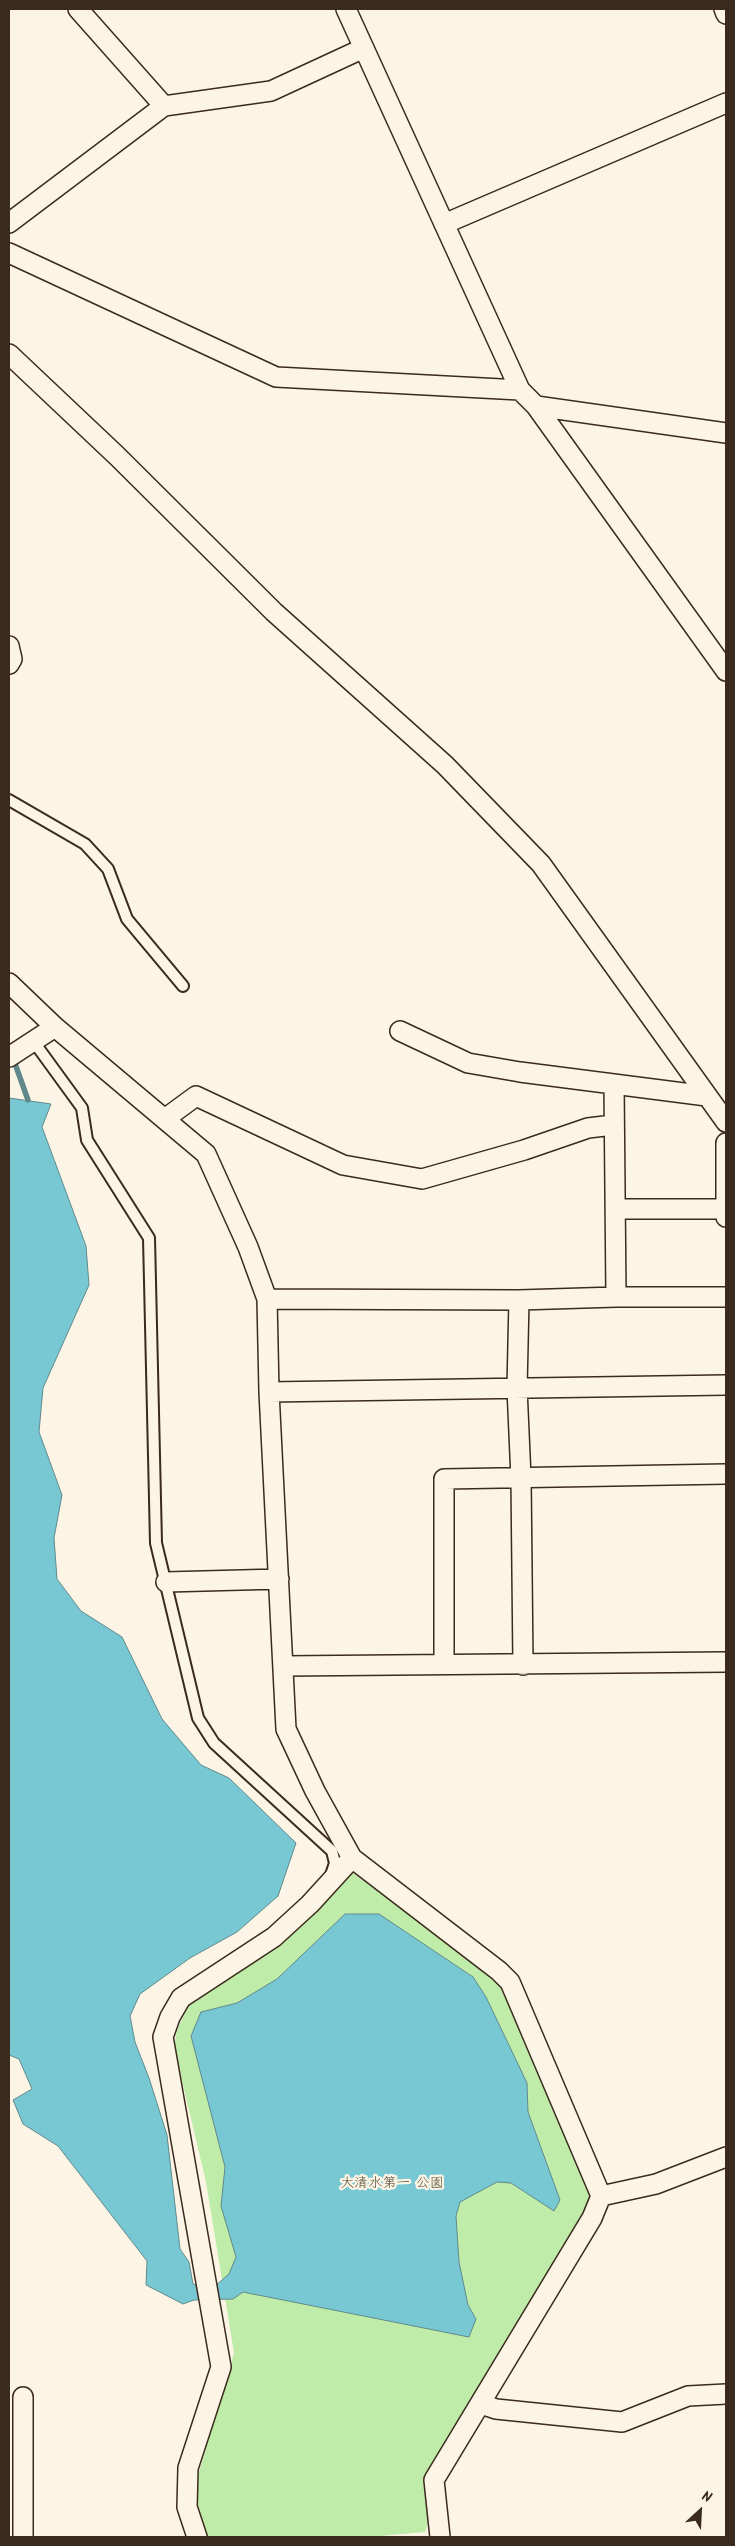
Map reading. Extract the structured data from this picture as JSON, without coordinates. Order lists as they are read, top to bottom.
{
  "parks": ["大清水第一 公園"],
  "north": "top right"
}
